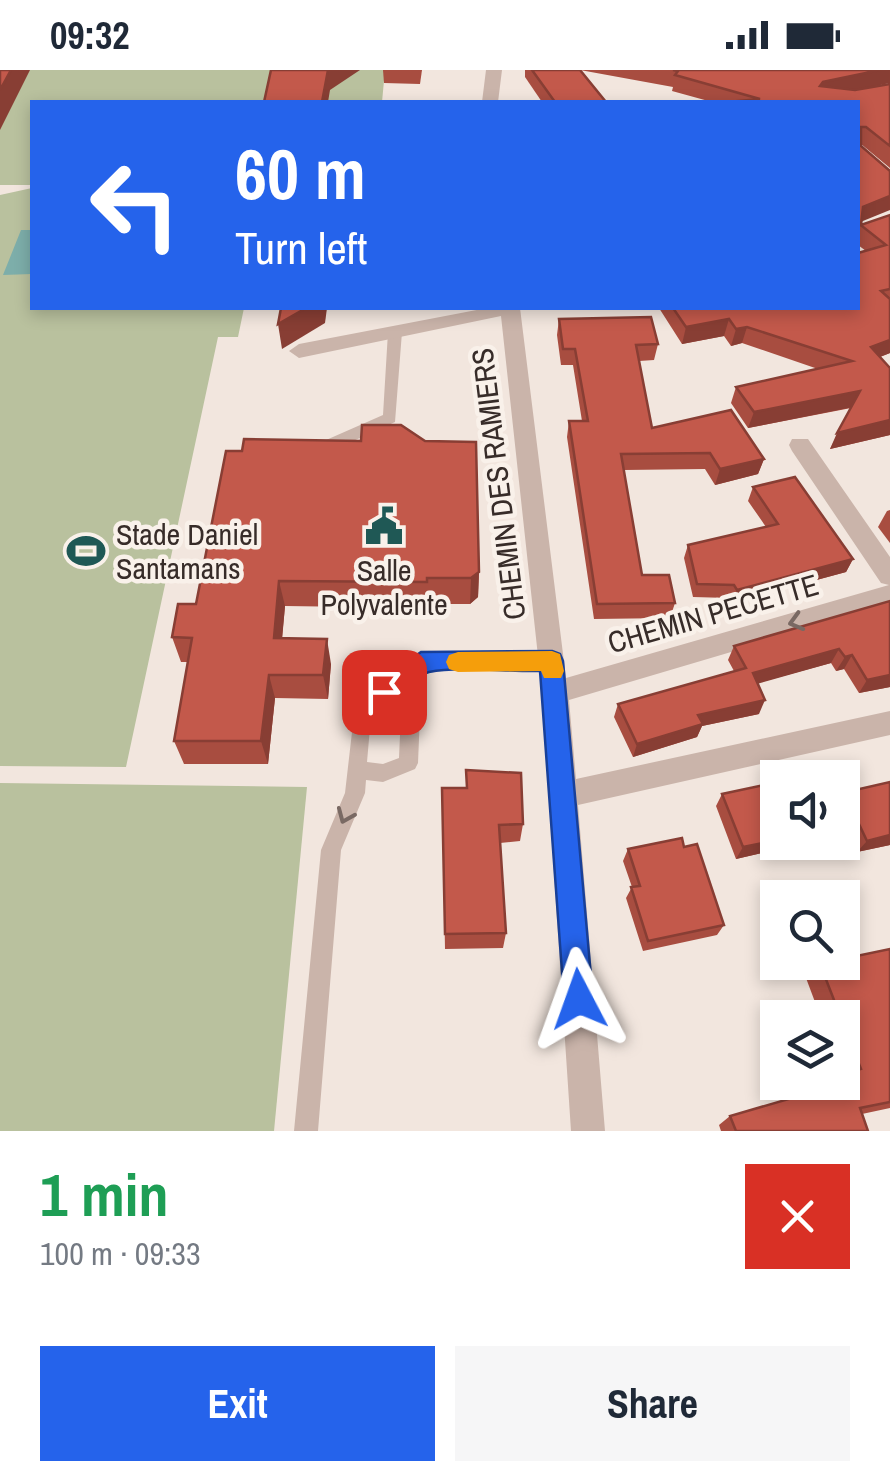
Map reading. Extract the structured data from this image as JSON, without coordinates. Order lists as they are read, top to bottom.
{
  "streets": {
    "street": ["CHEMIN DES RAMIERS", "CHEMIN PECETTE"]
  },
  "crossings": [
    ["CHEMIN DES RAMIERS", "CHEMIN PECETTE"]
  ],
  "places": {
    "public building": ["Salle Polyvalente"],
    "sports": ["Stade Daniel Santamans"]
  },
  "page": {
    "status": "09:32",
    "turn": ["60 m", "Turn left"],
    "heading": ["1 min", "100 m · 09:33"],
    "buttons": ["Exit", "Share"]
  }
}
